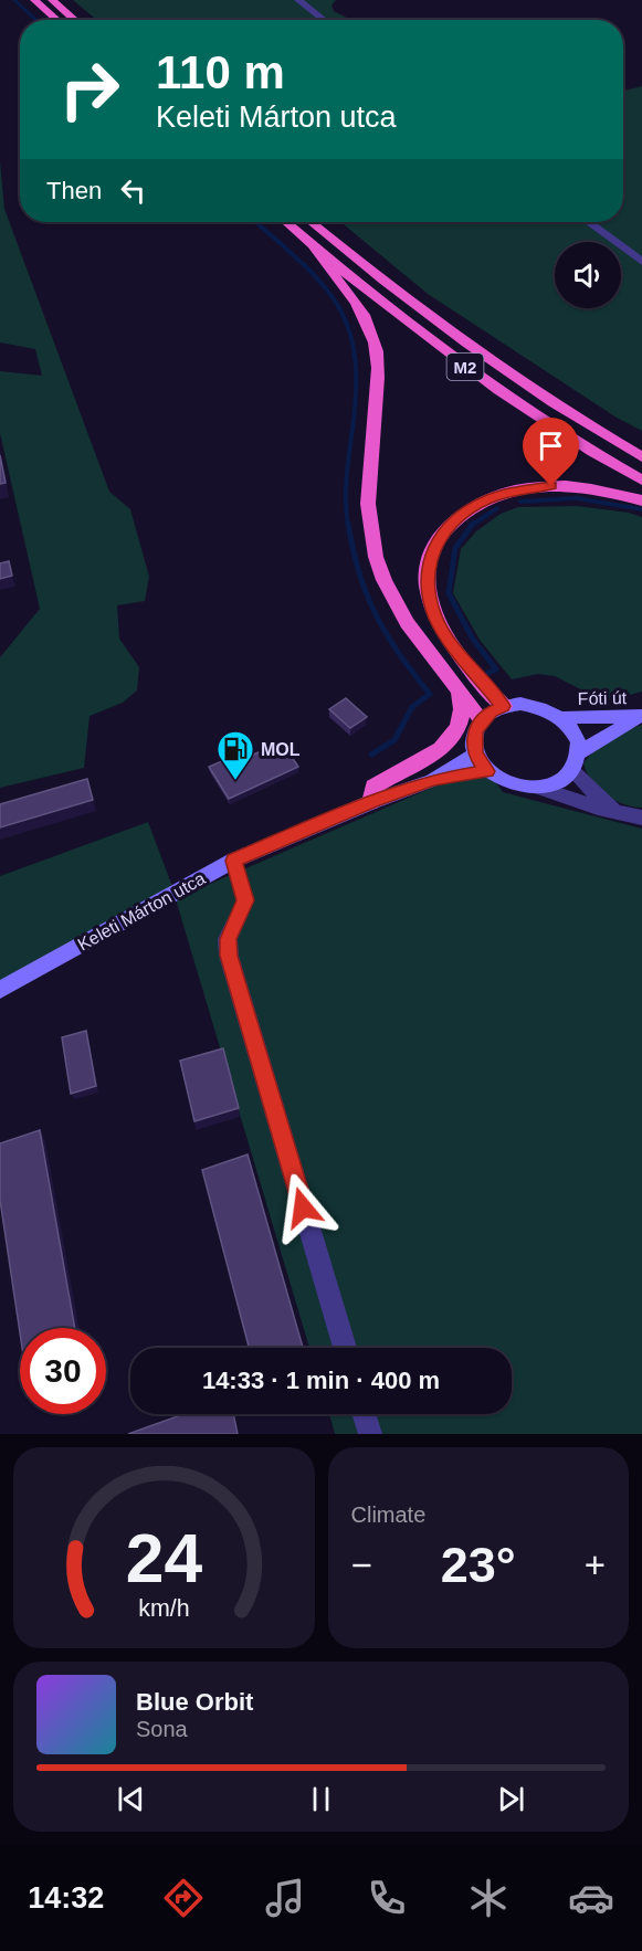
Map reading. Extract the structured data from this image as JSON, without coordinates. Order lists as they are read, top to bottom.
{
  "streets": {
    "highway": ["M2"],
    "main road": ["Fóti út", "Keleti Márton utca"]
  },
  "crossings": [
    ["Fóti út", "Keleti Márton utca"]
  ],
  "places": {
    "fuel station": ["MOL"]
  },
  "page": {
    "turn": ["110 m", "Keleti Márton utca"],
    "then": "Then",
    "limit": "30",
    "trip": "14:33 · 1 min · 400 m",
    "tile": "Climate",
    "heat": ["−", "23°", "+"],
    "song": ["Blue Orbit", "Sona"],
    "tabs": "14:32",
    "gauge": ["24", "km/h"]
  }
}
